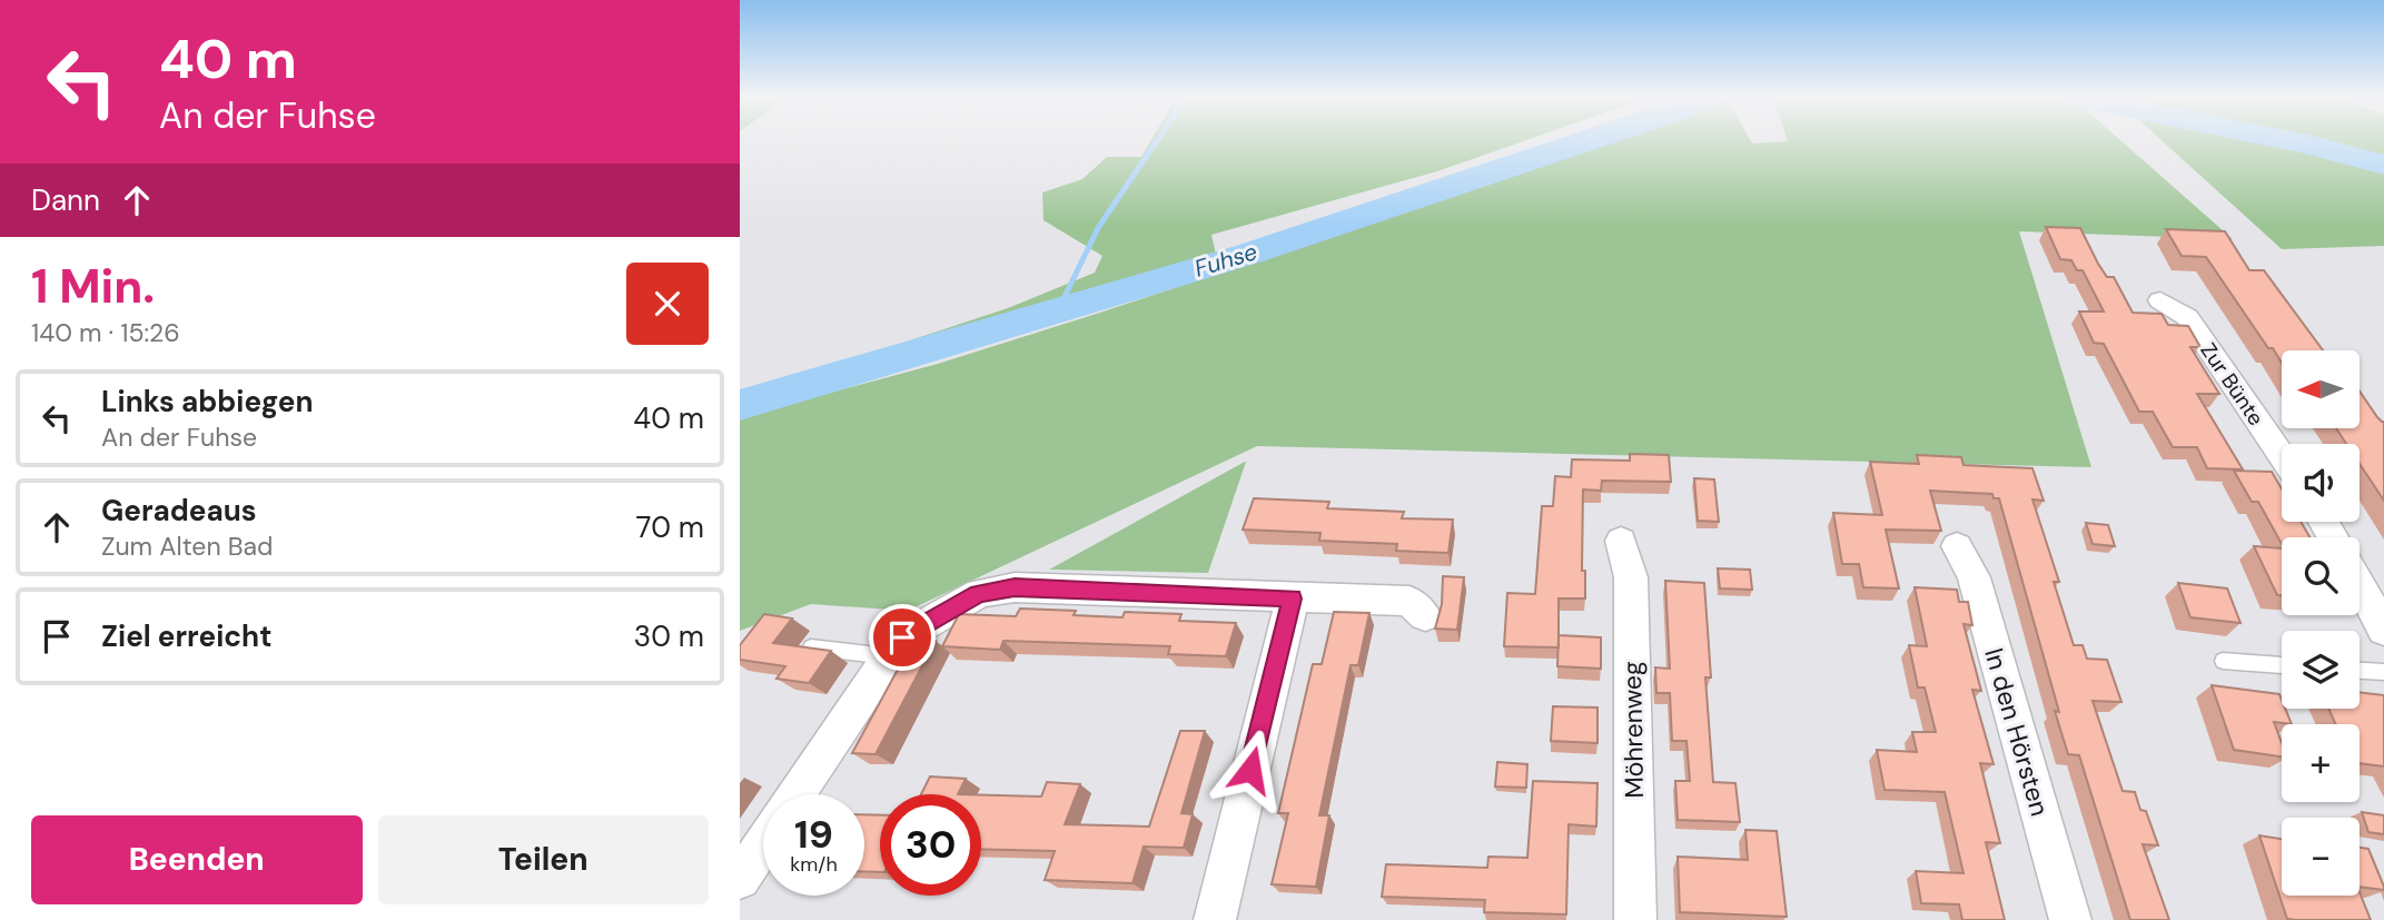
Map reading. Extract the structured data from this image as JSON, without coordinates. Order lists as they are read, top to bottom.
{
  "streets": {
    "street": ["Zur Bünte", "Möhrenweg", "In den Hörsten"]
  },
  "water": ["Fuhse"],
  "north": "left",
  "page": {
    "turn": ["40 m", "An der Fuhse"],
    "then": "Dann",
    "heading": ["1 Min.", "140 m · 15:26"],
    "map_buttons": ["+", "−"],
    "list": [
      {
        "name": "Links abbiegen",
        "note": "An der Fuhse",
        "value": "40 m"
      },
      {
        "name": "Geradeaus",
        "note": "Zum Alten Bad",
        "value": "70 m"
      },
      {
        "name": "Ziel erreicht",
        "value": "30 m"
      }
    ],
    "speed": "19 km/h",
    "limit": "30",
    "buttons": ["Beenden", "Teilen"]
  }
}
